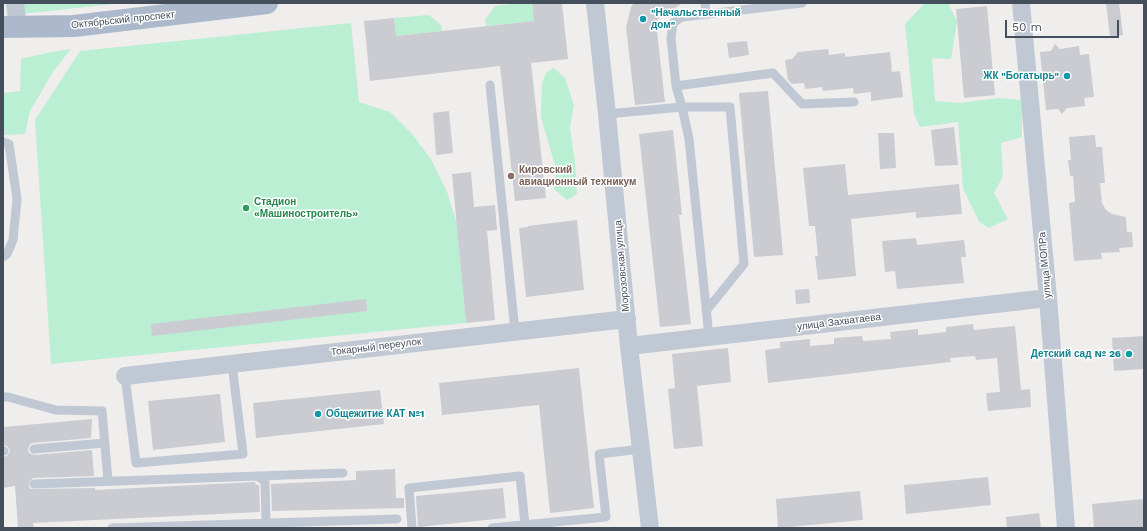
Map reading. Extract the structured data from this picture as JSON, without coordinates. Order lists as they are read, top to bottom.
{
  "streets": {
    "main road": ["Октябрьский проспект"],
    "street": [
      "улица МОПРа",
      "Морозовская улица",
      "улица Захватаева",
      "Токарный переулок"
    ]
  },
  "crossings": [
    ["улица МОПРа", "улица Захватаева"],
    ["Морозовская улица", "улица Захватаева"],
    ["Морозовская улица", "Токарный переулок"]
  ],
  "places": [
    "\"Начальственный дом\"",
    "ЖК \"Богатырь\"",
    "Кировский авиационный техникум",
    "Стадион «Машиностроитель»",
    "Детский сад № 26",
    "Общежитие КАТ №1"
  ],
  "scale_bar": "50 m"
}
